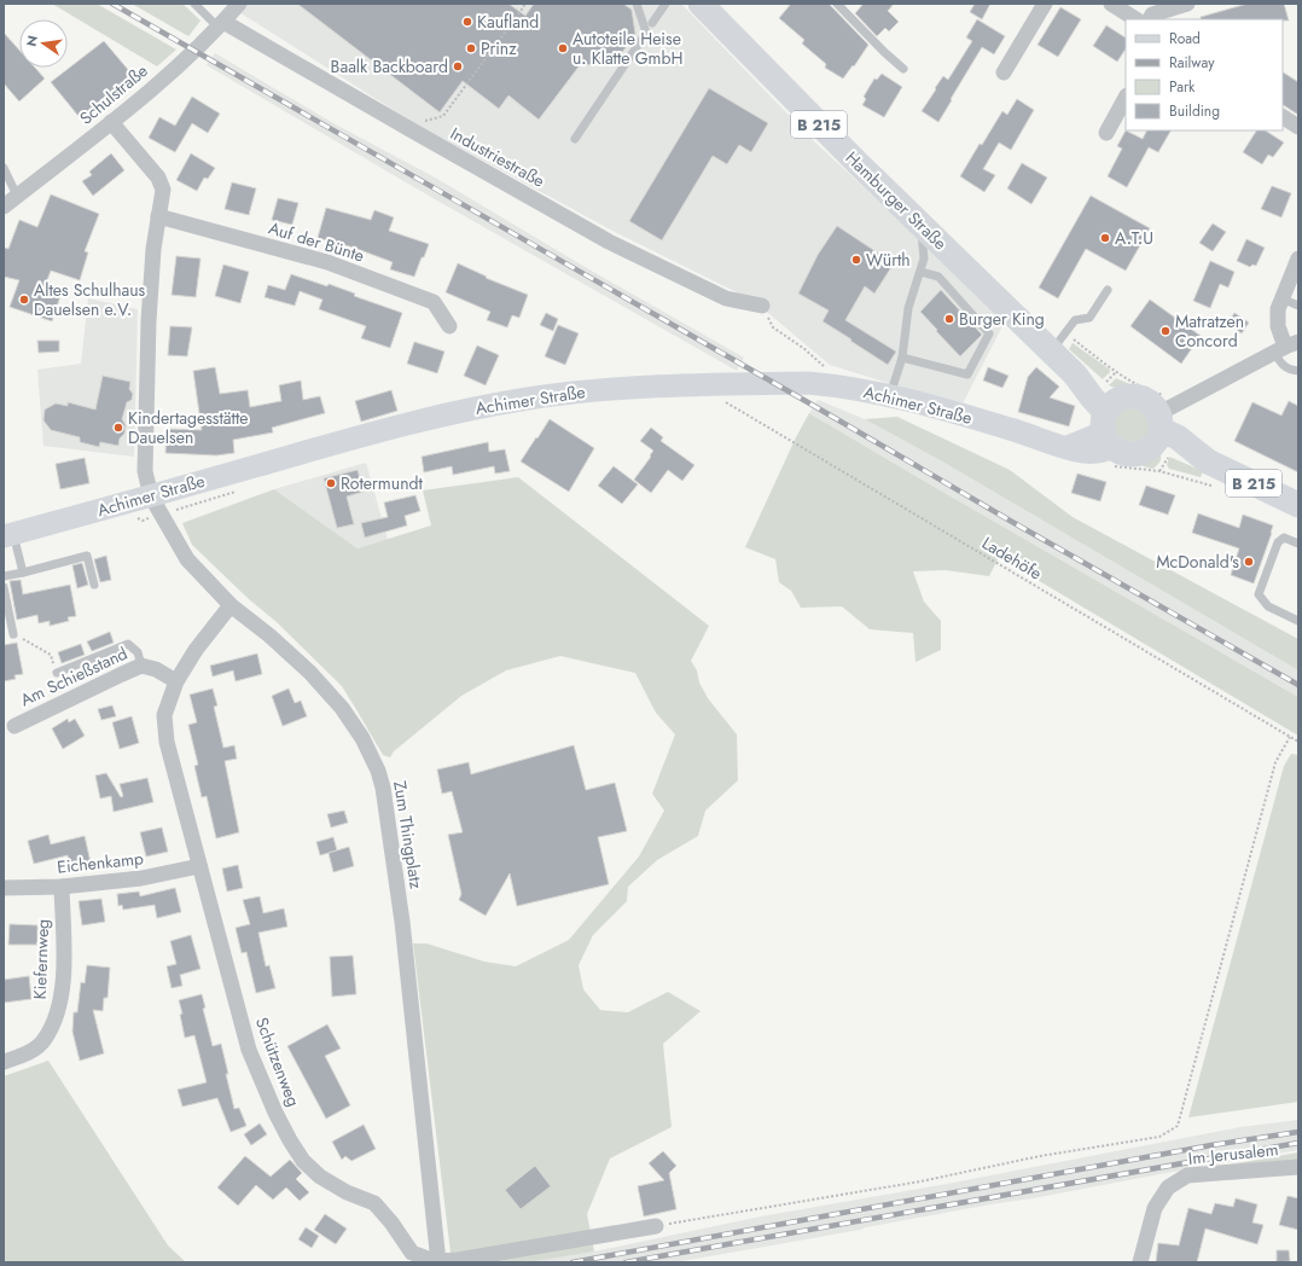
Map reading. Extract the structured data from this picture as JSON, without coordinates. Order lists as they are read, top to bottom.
{
  "streets": {
    "main road": ["B 215", "Hamburger Straße", "Achimer Straße"],
    "street": [
      "Schulstraße",
      "Industriestraße",
      "Auf der Bünte",
      "Am Schießstand",
      "Zum Thingplatz",
      "Eichenkamp",
      "Kiefernweg",
      "Schützenweg",
      "Im Jerusalem"
    ],
    "path": ["Ladehöfe"]
  },
  "crossings": [
    ["Schulstraße", "Industriestraße"],
    ["Schulstraße", "Zum Thingplatz"],
    ["Hamburger Straße", "Achimer Straße"],
    ["Auf der Bünte", "Zum Thingplatz"],
    ["Achimer Straße", "Zum Thingplatz"],
    ["Am Schießstand", "Schützenweg"],
    ["Zum Thingplatz", "Schützenweg"],
    ["Eichenkamp", "Kiefernweg"],
    ["Eichenkamp", "Schützenweg"]
  ],
  "places": [
    "Kaufland",
    "Prinz",
    "Autoteile Heise u. Klatte GmbH",
    "Baalk Backboard",
    "A.T.U",
    "Würth",
    "Altes Schulhaus Dauelsen e.V.",
    "Burger King",
    "Matratzen Concord",
    "Kindertagesstätte Dauelsen",
    "Rotermundt",
    "McDonald's"
  ],
  "legend": [
    "Road",
    "Railway",
    "Park",
    "Building"
  ],
  "north": "left"
}
